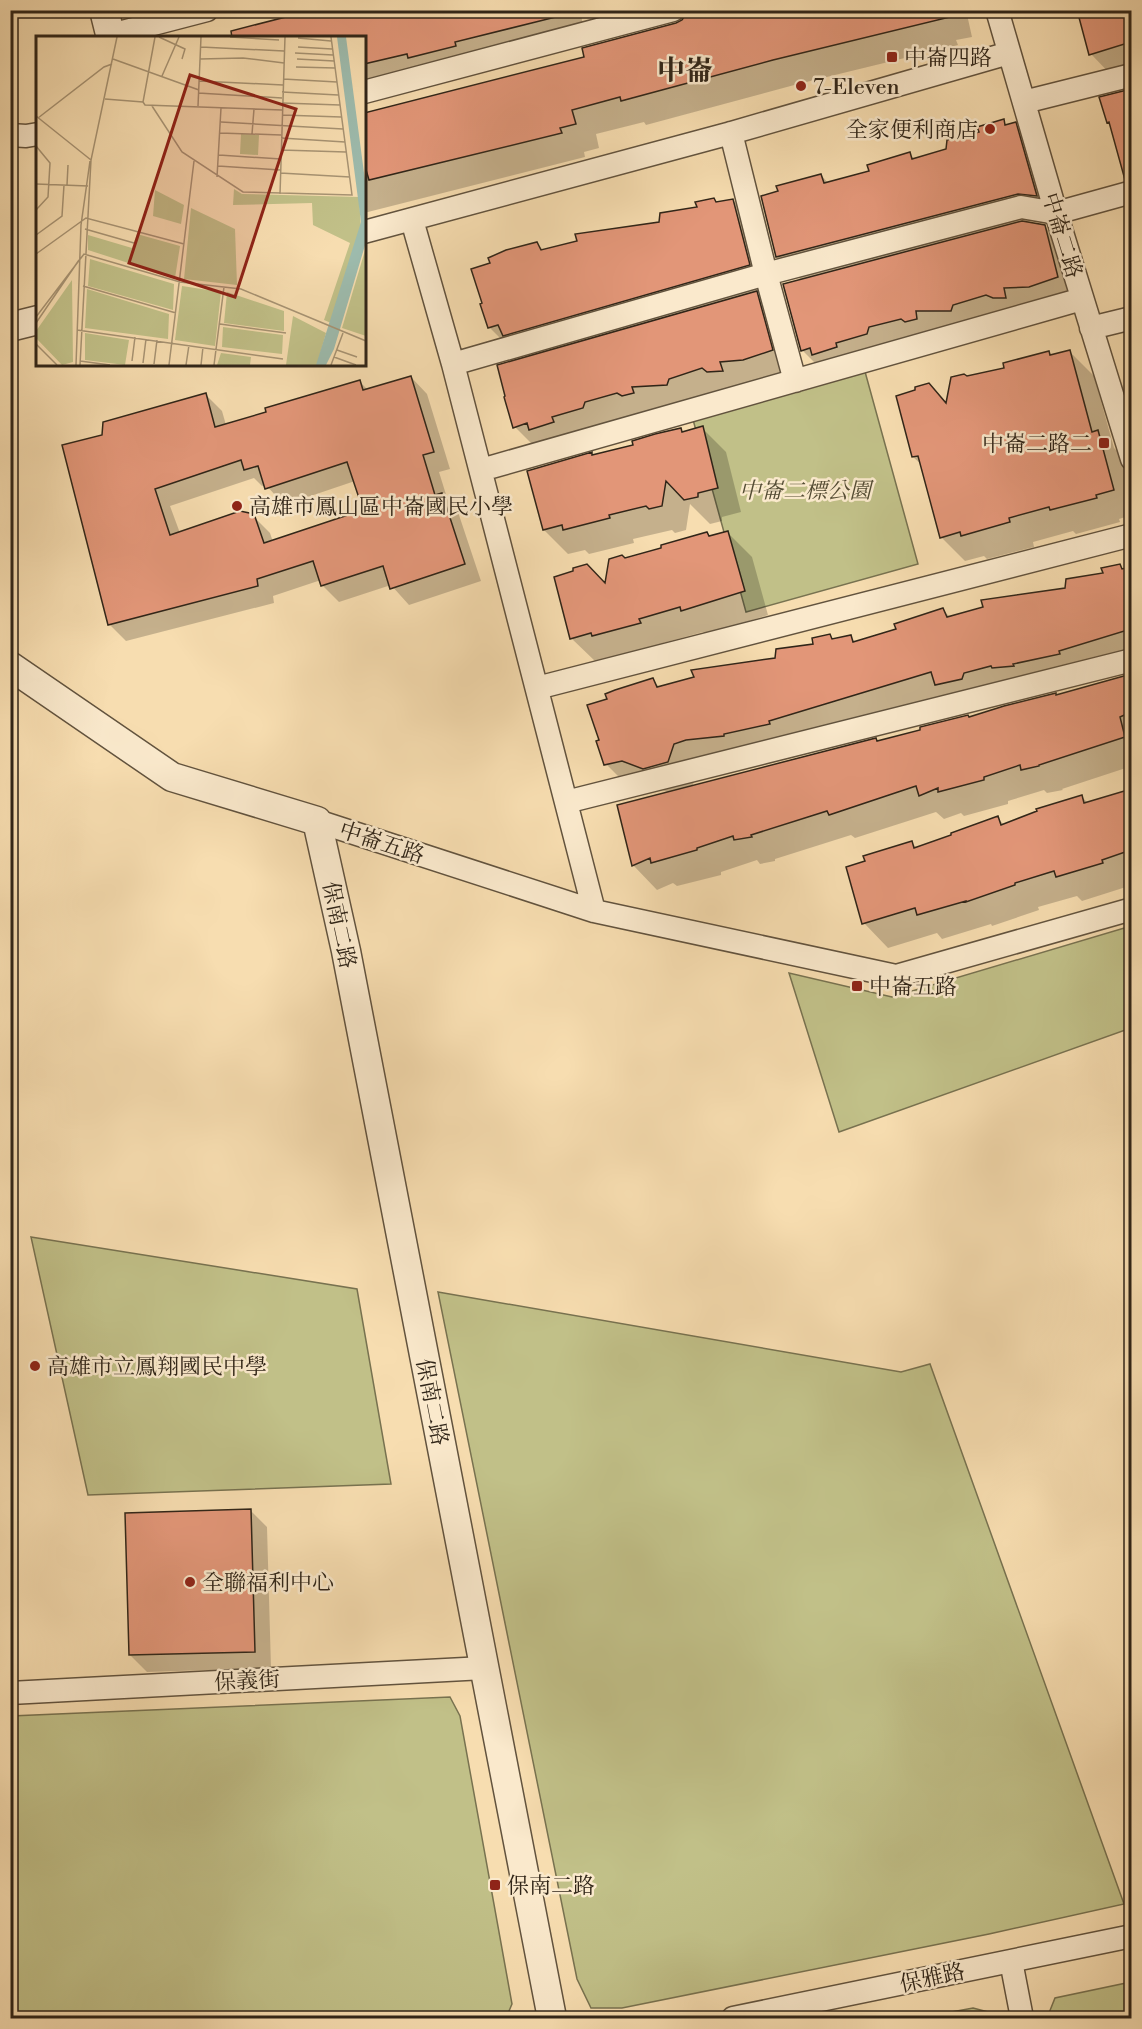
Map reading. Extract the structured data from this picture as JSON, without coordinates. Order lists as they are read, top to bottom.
{
  "streets": {
    "street": [
      "中崙二路",
      "中崙五路",
      "保南二路",
      "保義街",
      "保雅路"
    ]
  },
  "crossings": [
    ["中崙五路", "保南二路"],
    ["保南二路", "保義街"]
  ],
  "districts": ["中崙"],
  "parks": ["中崙二標公園"],
  "places": {
    "transit": [
      "中崙四路",
      "中崙二路二",
      "中崙五路",
      "保南二路"
    ],
    "other": [
      "7-Eleven",
      "全家便利商店",
      "高雄市鳳山區中崙國民小學",
      "高雄市立鳳翔國民中學",
      "全聯福利中心"
    ]
  }
}
